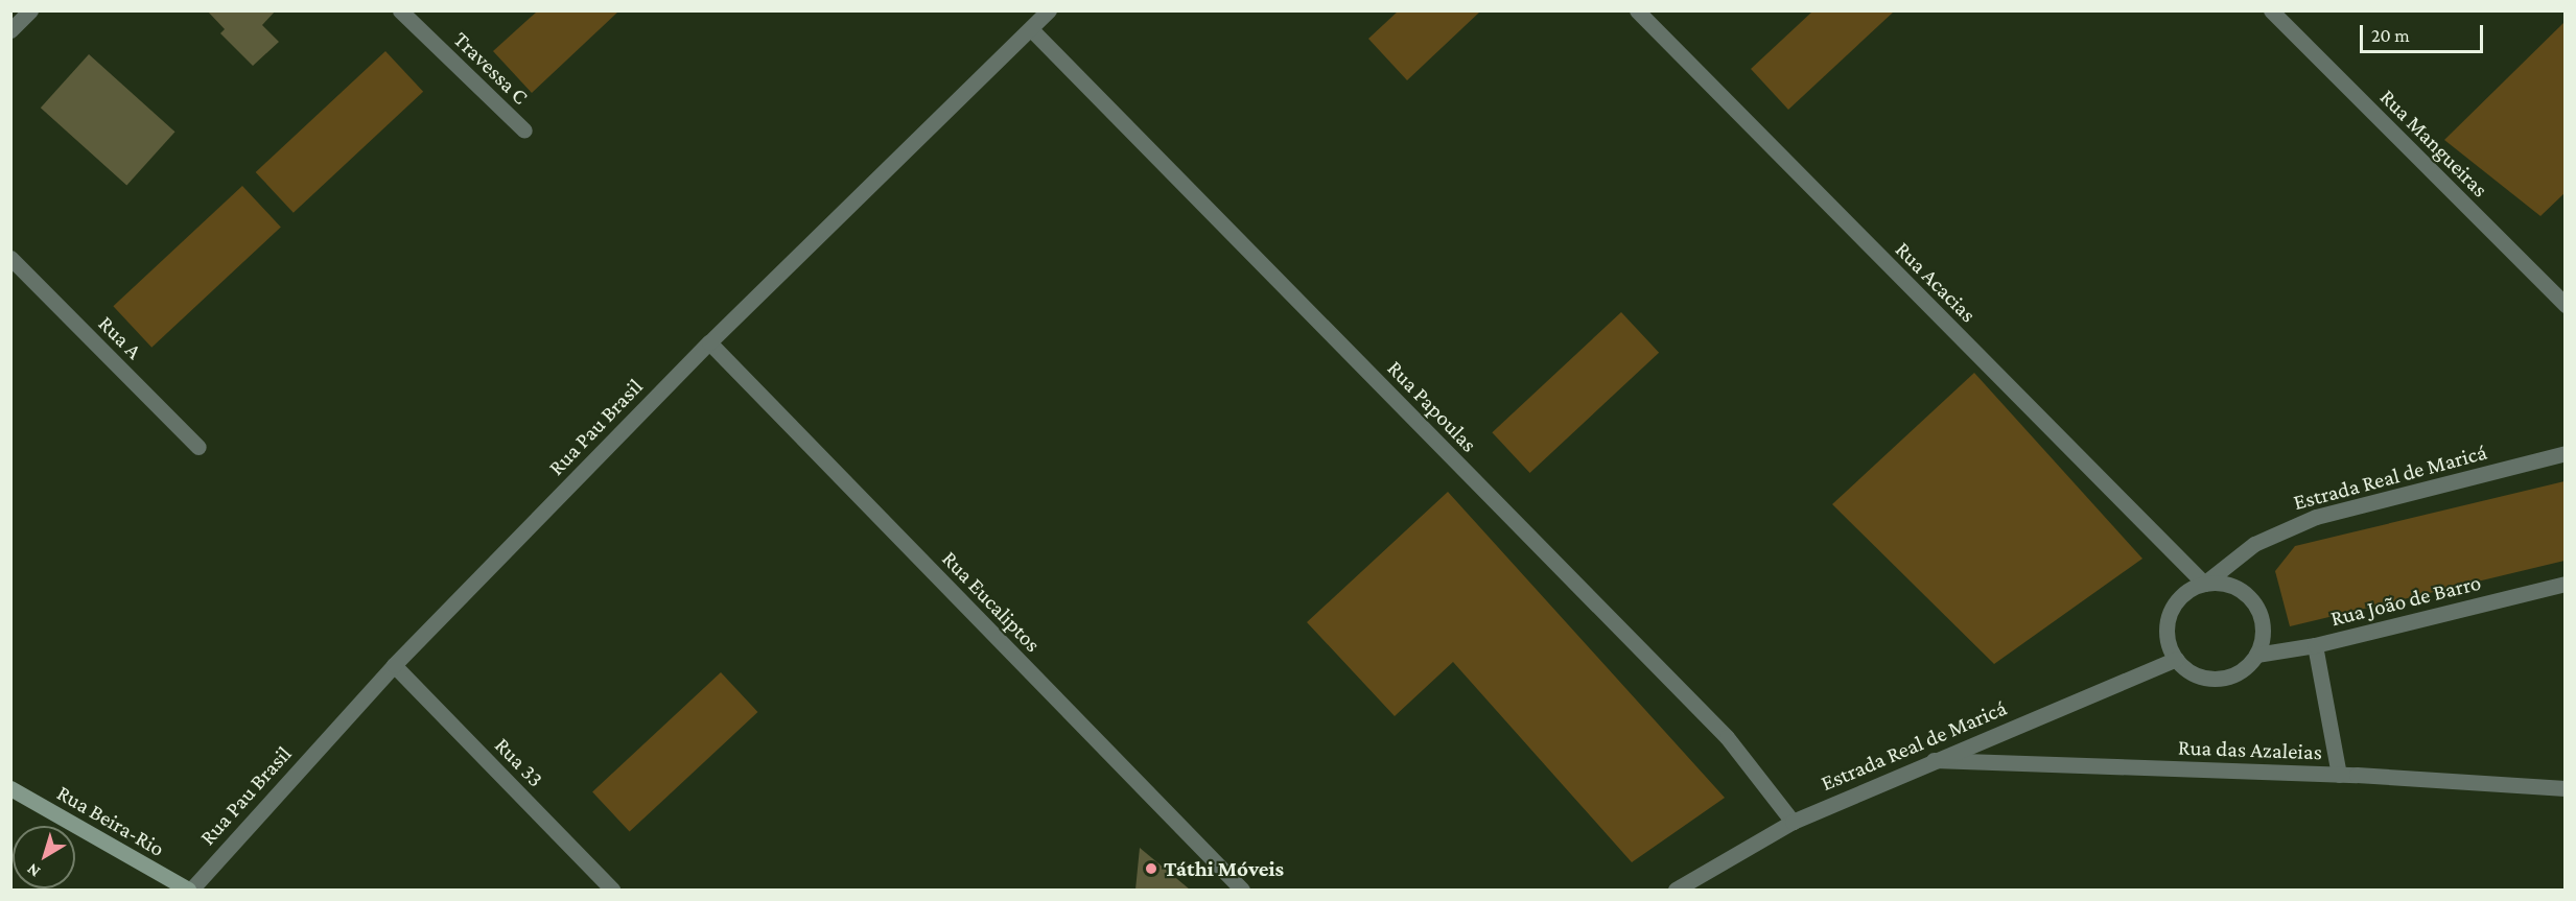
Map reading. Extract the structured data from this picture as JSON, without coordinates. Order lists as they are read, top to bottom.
{
  "streets": {
    "main road": ["Rua Beira-Rio"],
    "street": [
      "Travessa C",
      "Rua Mangueiras",
      "Rua Acacias",
      "Rua A",
      "Rua Papoulas",
      "Rua Pau Brasil",
      "Estrada Real de Maricá",
      "Rua João de Barro",
      "Rua Eucaliptos",
      "Rua das Azaleias",
      "Rua 33"
    ]
  },
  "crossings": [
    ["Rua Acacias", "Estrada Real de Maricá"],
    ["Rua Acacias", "Rua João de Barro"],
    ["Rua Papoulas", "Rua Pau Brasil"],
    ["Rua Papoulas", "Estrada Real de Maricá"],
    ["Rua Pau Brasil", "Rua Eucaliptos"],
    ["Rua Pau Brasil", "Rua 33"],
    ["Rua Pau Brasil", "Rua Beira-Rio"],
    ["Estrada Real de Maricá", "Rua João de Barro"],
    ["Estrada Real de Maricá", "Rua das Azaleias"]
  ],
  "places": ["Táthi Móveis"],
  "scale_bar": "20 m",
  "north": "bottom left"
}
